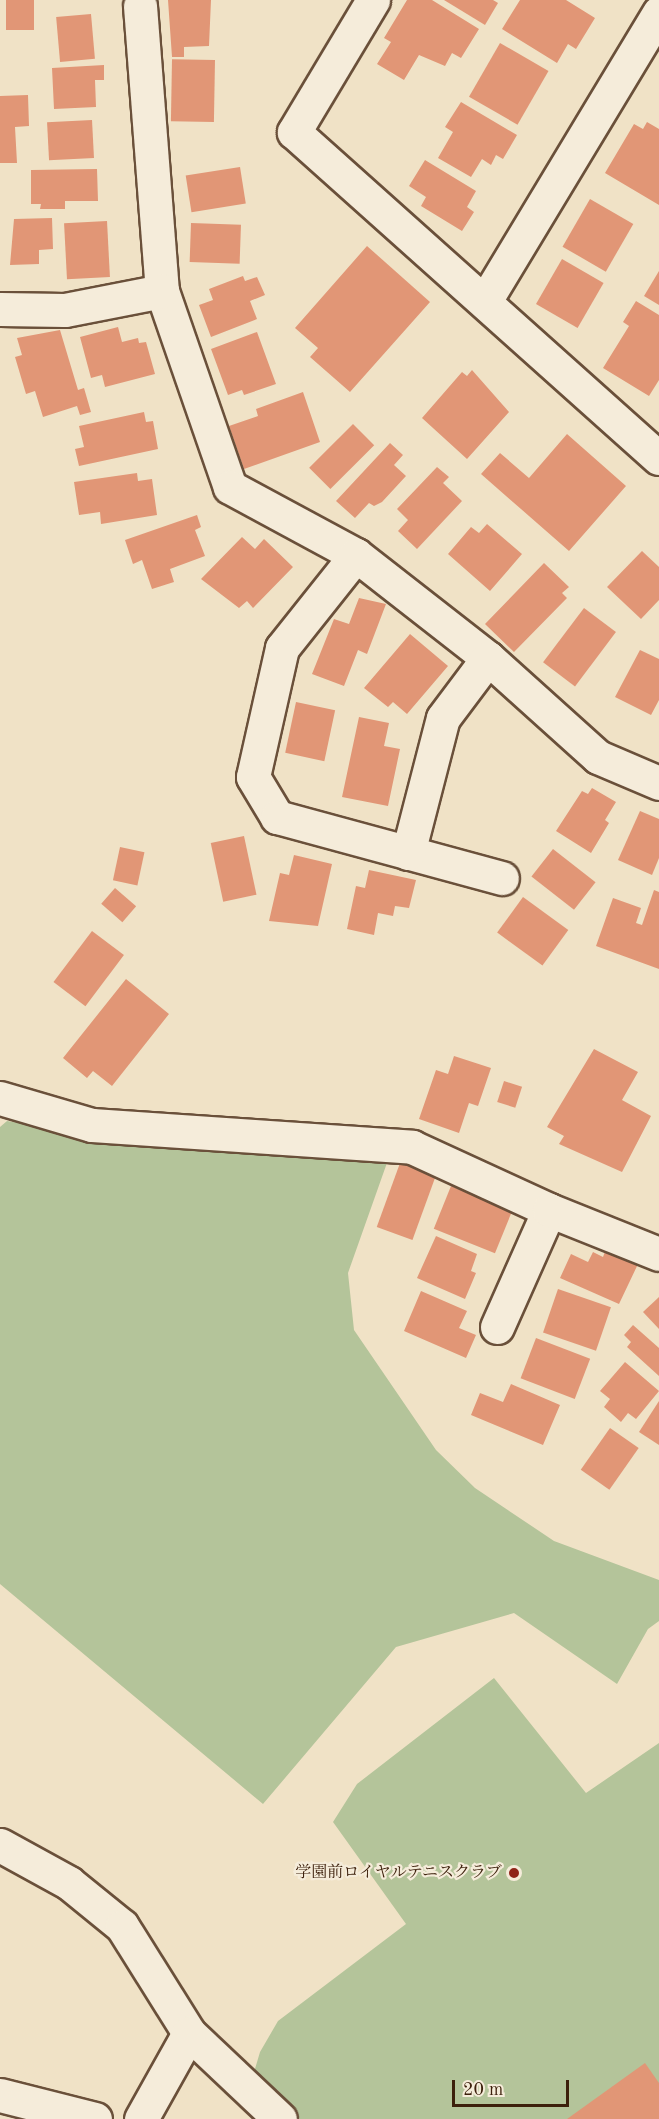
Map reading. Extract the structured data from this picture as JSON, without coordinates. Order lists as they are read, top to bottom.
{
  "places": ["学園前ロイヤルテニスクラブ"],
  "scale_bar": "20 m"
}
